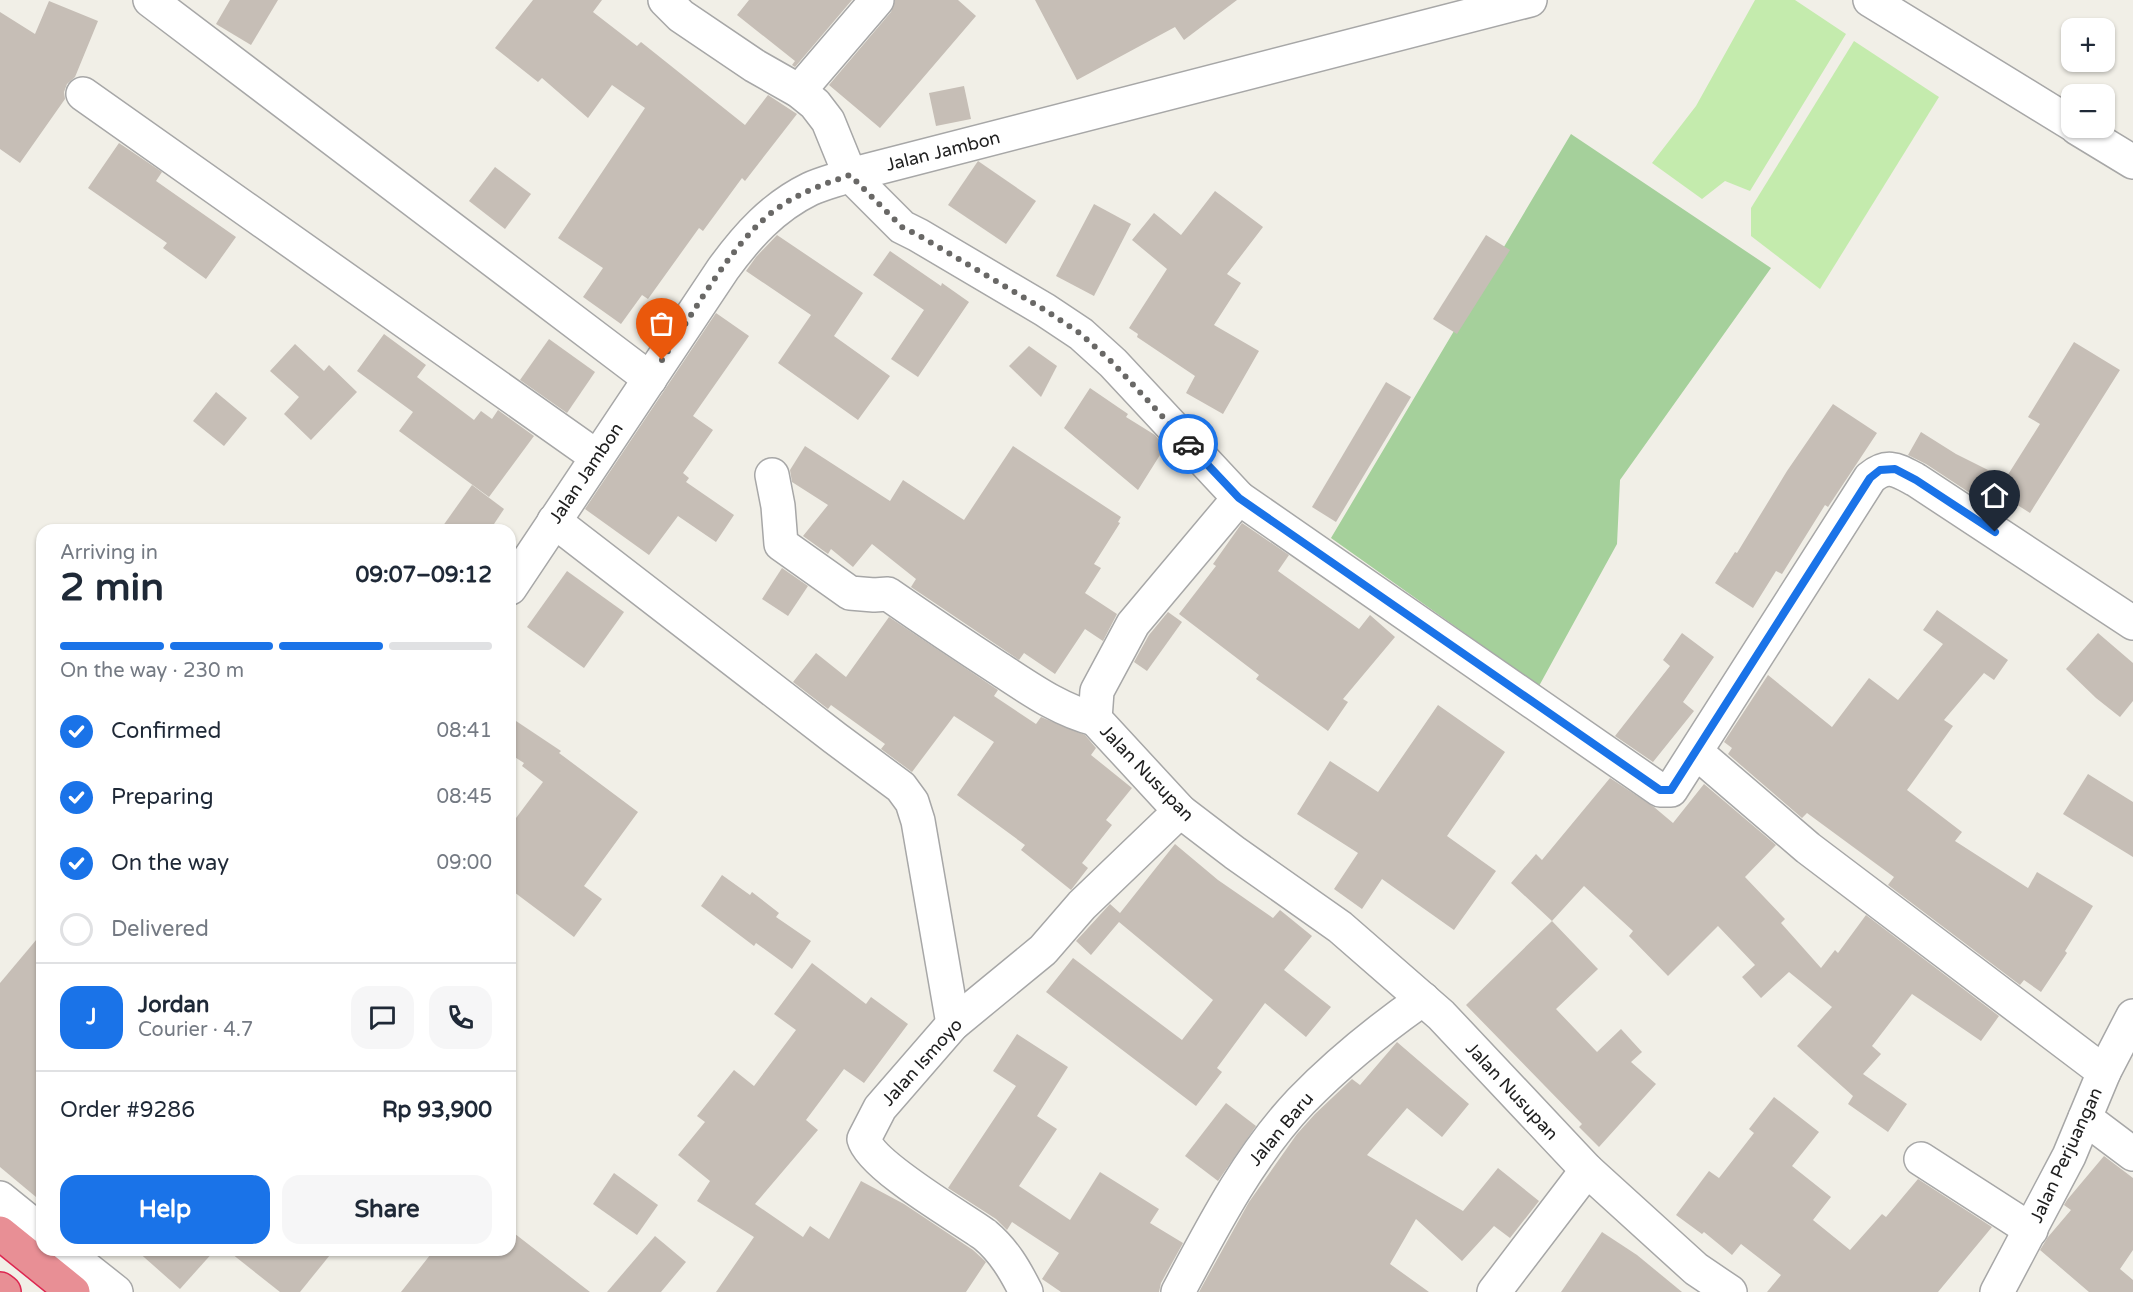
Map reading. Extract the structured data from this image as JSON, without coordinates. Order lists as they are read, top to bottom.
{
  "streets": {
    "street": [
      "Jalan Jambon",
      "Jalan Nusupan",
      "Jalan Ismoyo",
      "Jalan Baru",
      "Jalan Perjuangan"
    ]
  },
  "crossings": [
    ["Jalan Nusupan", "Jalan Ismoyo"],
    ["Jalan Nusupan", "Jalan Baru"]
  ],
  "page": {
    "map_buttons": ["+", "−"],
    "heading": ["2 min", "Arriving in", "09:07–09:12"],
    "panel": [
      "Jordan",
      "Courier · 4.7",
      "Order #9286",
      "Rp 93,900"
    ],
    "bar": "On the way · 230 m",
    "list": [
      ["Confirmed", "08:41"],
      ["Preparing", "08:45"],
      ["On the way", "09:00"],
      "Delivered"
    ],
    "round": "J",
    "buttons": ["Help", "Share"]
  }
}
